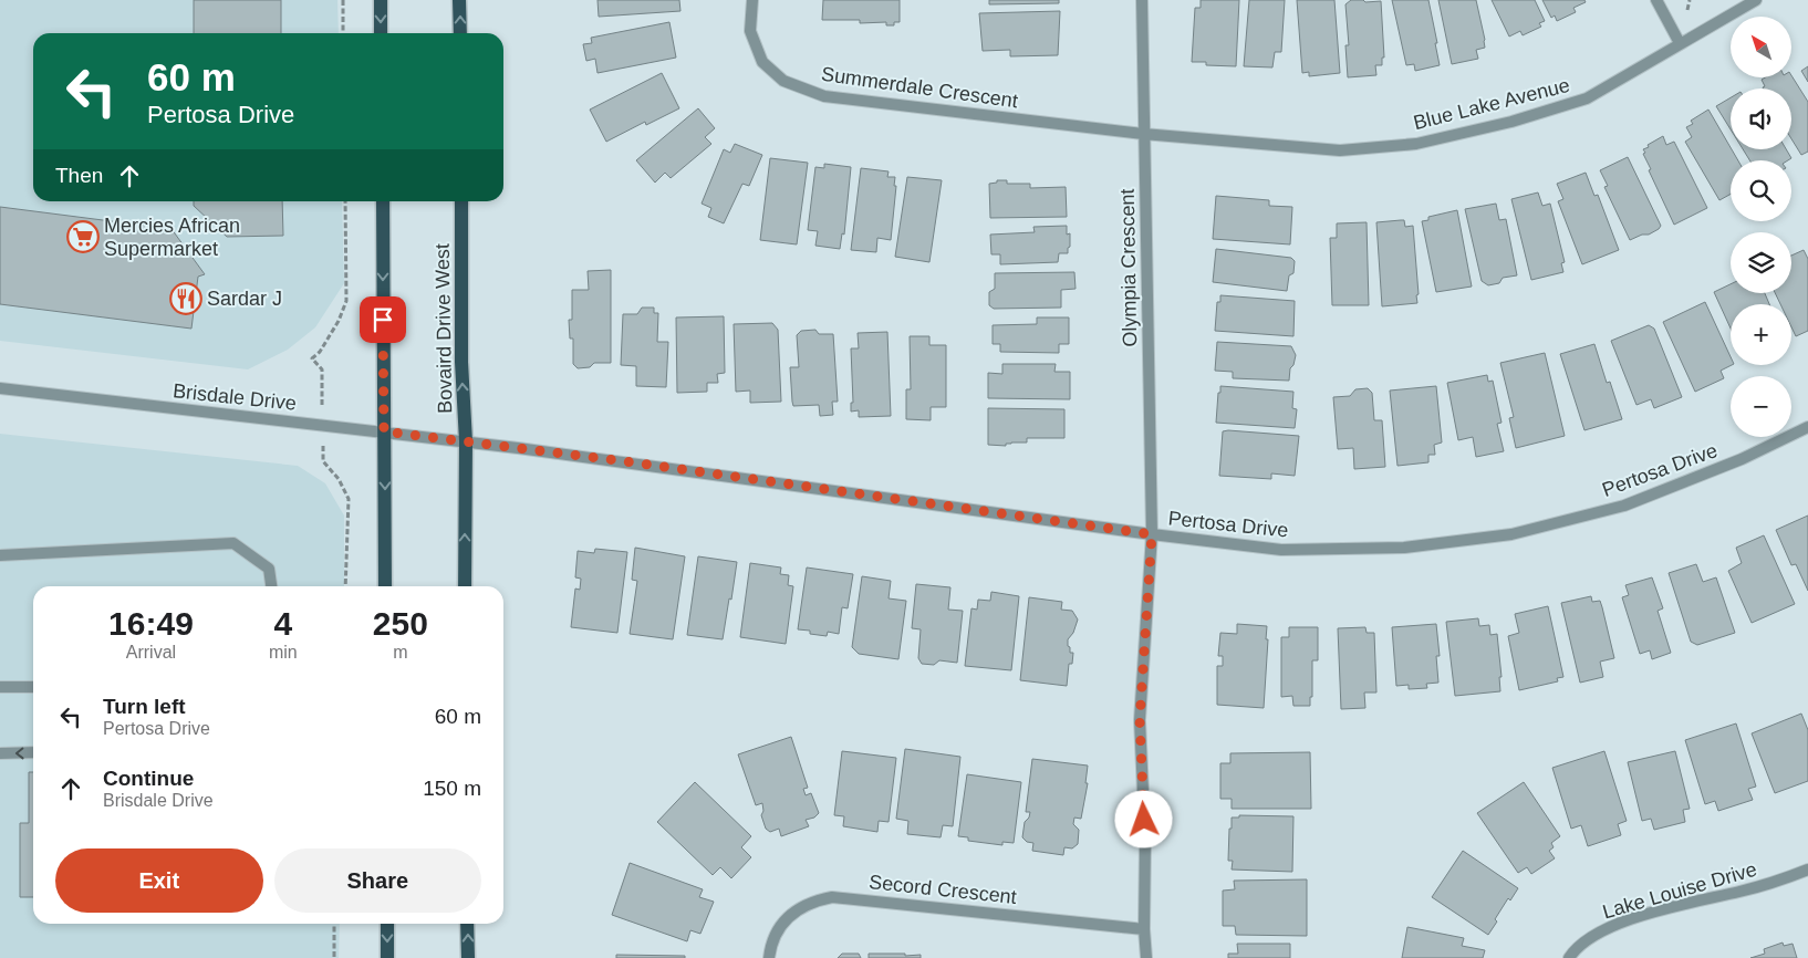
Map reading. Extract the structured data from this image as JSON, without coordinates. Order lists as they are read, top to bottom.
{
  "streets": {
    "main road": ["Bovaird Drive West"],
    "street": [
      "Summerdale Crescent",
      "Blue Lake Avenue",
      "Olympia Crescent",
      "Brisdale Drive",
      "Pertosa Drive",
      "Secord Crescent",
      "Lake Louise Drive"
    ]
  },
  "crossings": [
    ["Summerdale Crescent", "Blue Lake Avenue"],
    ["Summerdale Crescent", "Olympia Crescent"],
    ["Blue Lake Avenue", "Olympia Crescent"],
    ["Olympia Crescent", "Pertosa Drive"],
    ["Olympia Crescent", "Secord Crescent"],
    ["Bovaird Drive West", "Brisdale Drive"],
    ["Bovaird Drive West", "Pertosa Drive"],
    ["Brisdale Drive", "Pertosa Drive"]
  ],
  "places": {
    "supermarket": ["Mercies African Supermarket"],
    "restaurant": ["Sardar J"]
  },
  "north": "top left",
  "page": {
    "map_buttons": ["+", "−"],
    "turn": ["60 m", "Pertosa Drive"],
    "then": "Then",
    "eta": [
      "16:49",
      "Arrival",
      "4",
      "min",
      "250",
      "m"
    ],
    "list": [
      {
        "name": "Turn left",
        "note": "Pertosa Drive",
        "value": "60 m"
      },
      {
        "name": "Continue",
        "note": "Brisdale Drive",
        "value": "150 m"
      }
    ],
    "buttons": ["Exit", "Share"]
  }
}
